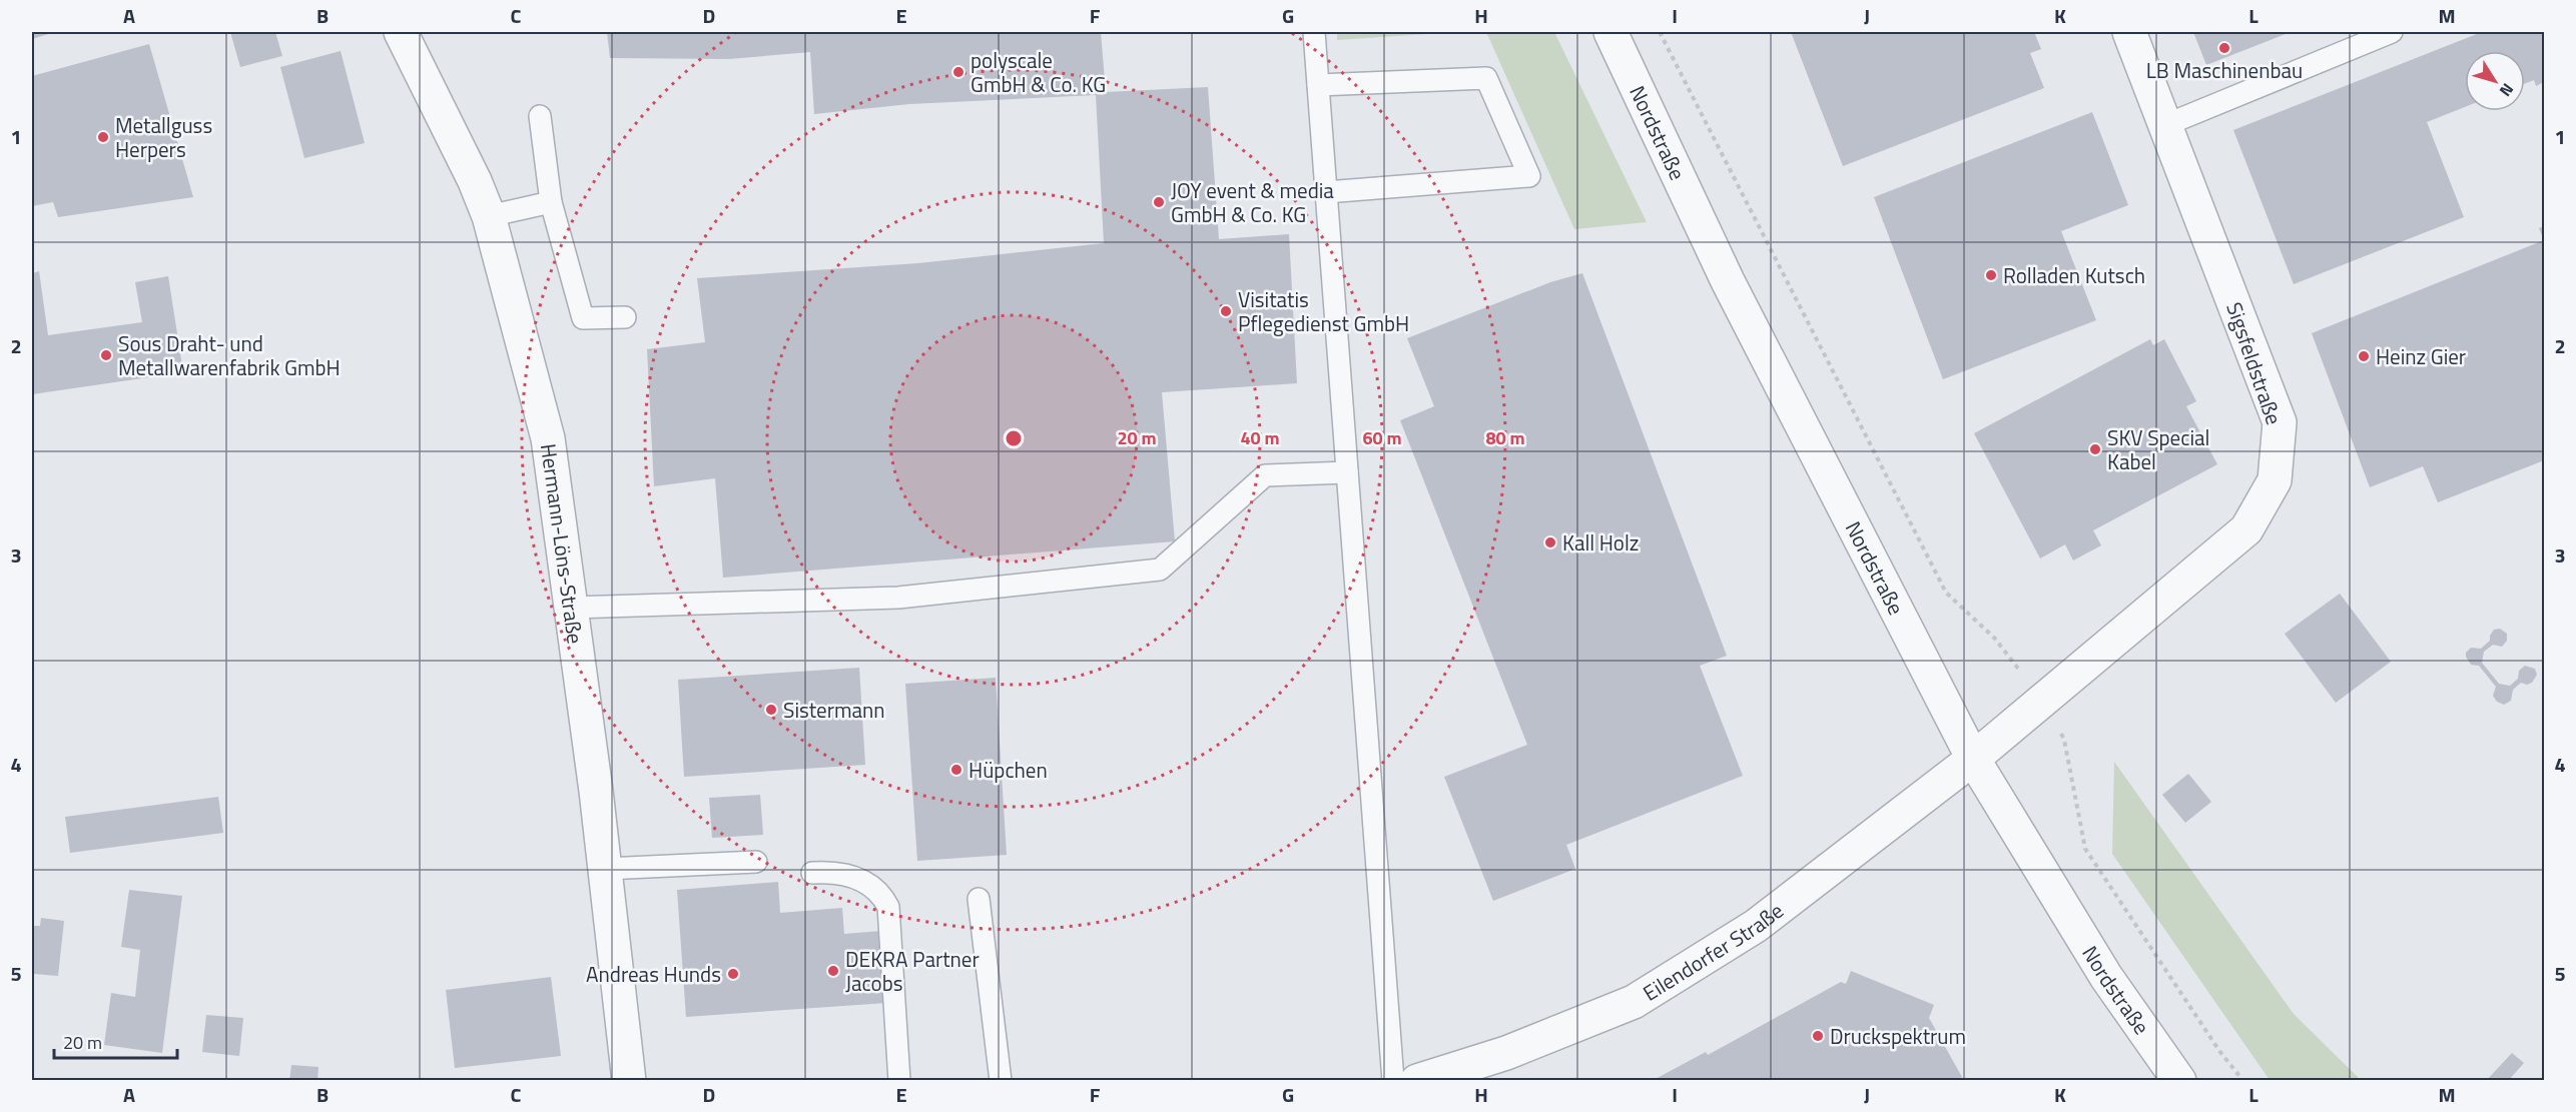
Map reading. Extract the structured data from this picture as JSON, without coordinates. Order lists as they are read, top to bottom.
{
  "streets": {
    "street": [
      "Nordstraße",
      "Sigsfeldstraße",
      "Hermann-Löns-Straße",
      "Eilendorfer Straße"
    ]
  },
  "crossings": [
    ["Nordstraße", "Sigsfeldstraße"],
    ["Nordstraße", "Eilendorfer Straße"],
    ["Sigsfeldstraße", "Eilendorfer Straße"]
  ],
  "places": [
    "LB Maschinenbau",
    "polyscale GmbH & Co. KG",
    "Metallguss Herpers",
    "JOY event & media GmbH & Co. KG",
    "Rolladen Kutsch",
    "Visitatis Pflegedienst GmbH",
    "Sous Draht- und Metallwarenfabrik GmbH",
    "Heinz Gier",
    "SKV Special Kabel",
    "Kall Holz",
    "Sistermann",
    "Hüpchen",
    "DEKRA Partner Jacobs",
    "Andreas Hunds",
    "Druckspektrum"
  ],
  "scale_bar": "20 m",
  "north": "bottom right",
  "grid": {
    "columns": [
      "A",
      "B",
      "C",
      "D",
      "E",
      "F",
      "G",
      "H",
      "I",
      "J",
      "K",
      "L",
      "M"
    ],
    "rows": [
      "1",
      "2",
      "3",
      "4",
      "5"
    ]
  },
  "rings": [
    "20 m",
    "40 m",
    "60 m",
    "80 m"
  ]
}
